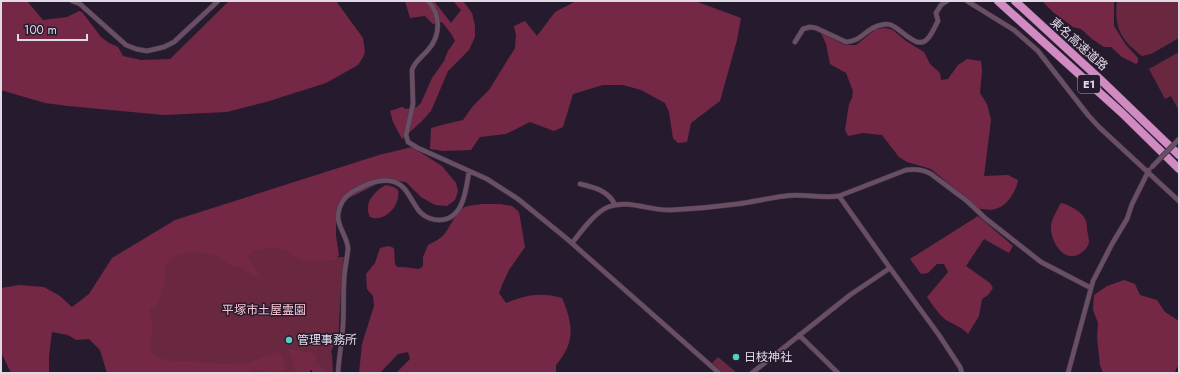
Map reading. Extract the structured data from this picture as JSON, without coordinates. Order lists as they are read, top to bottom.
{
  "streets": {
    "highway": ["東名高速道路", "E1"]
  },
  "parks": ["平塚市土屋霊園"],
  "places": ["管理事務所", "日枝神社"],
  "scale_bar": "100 m"
}
